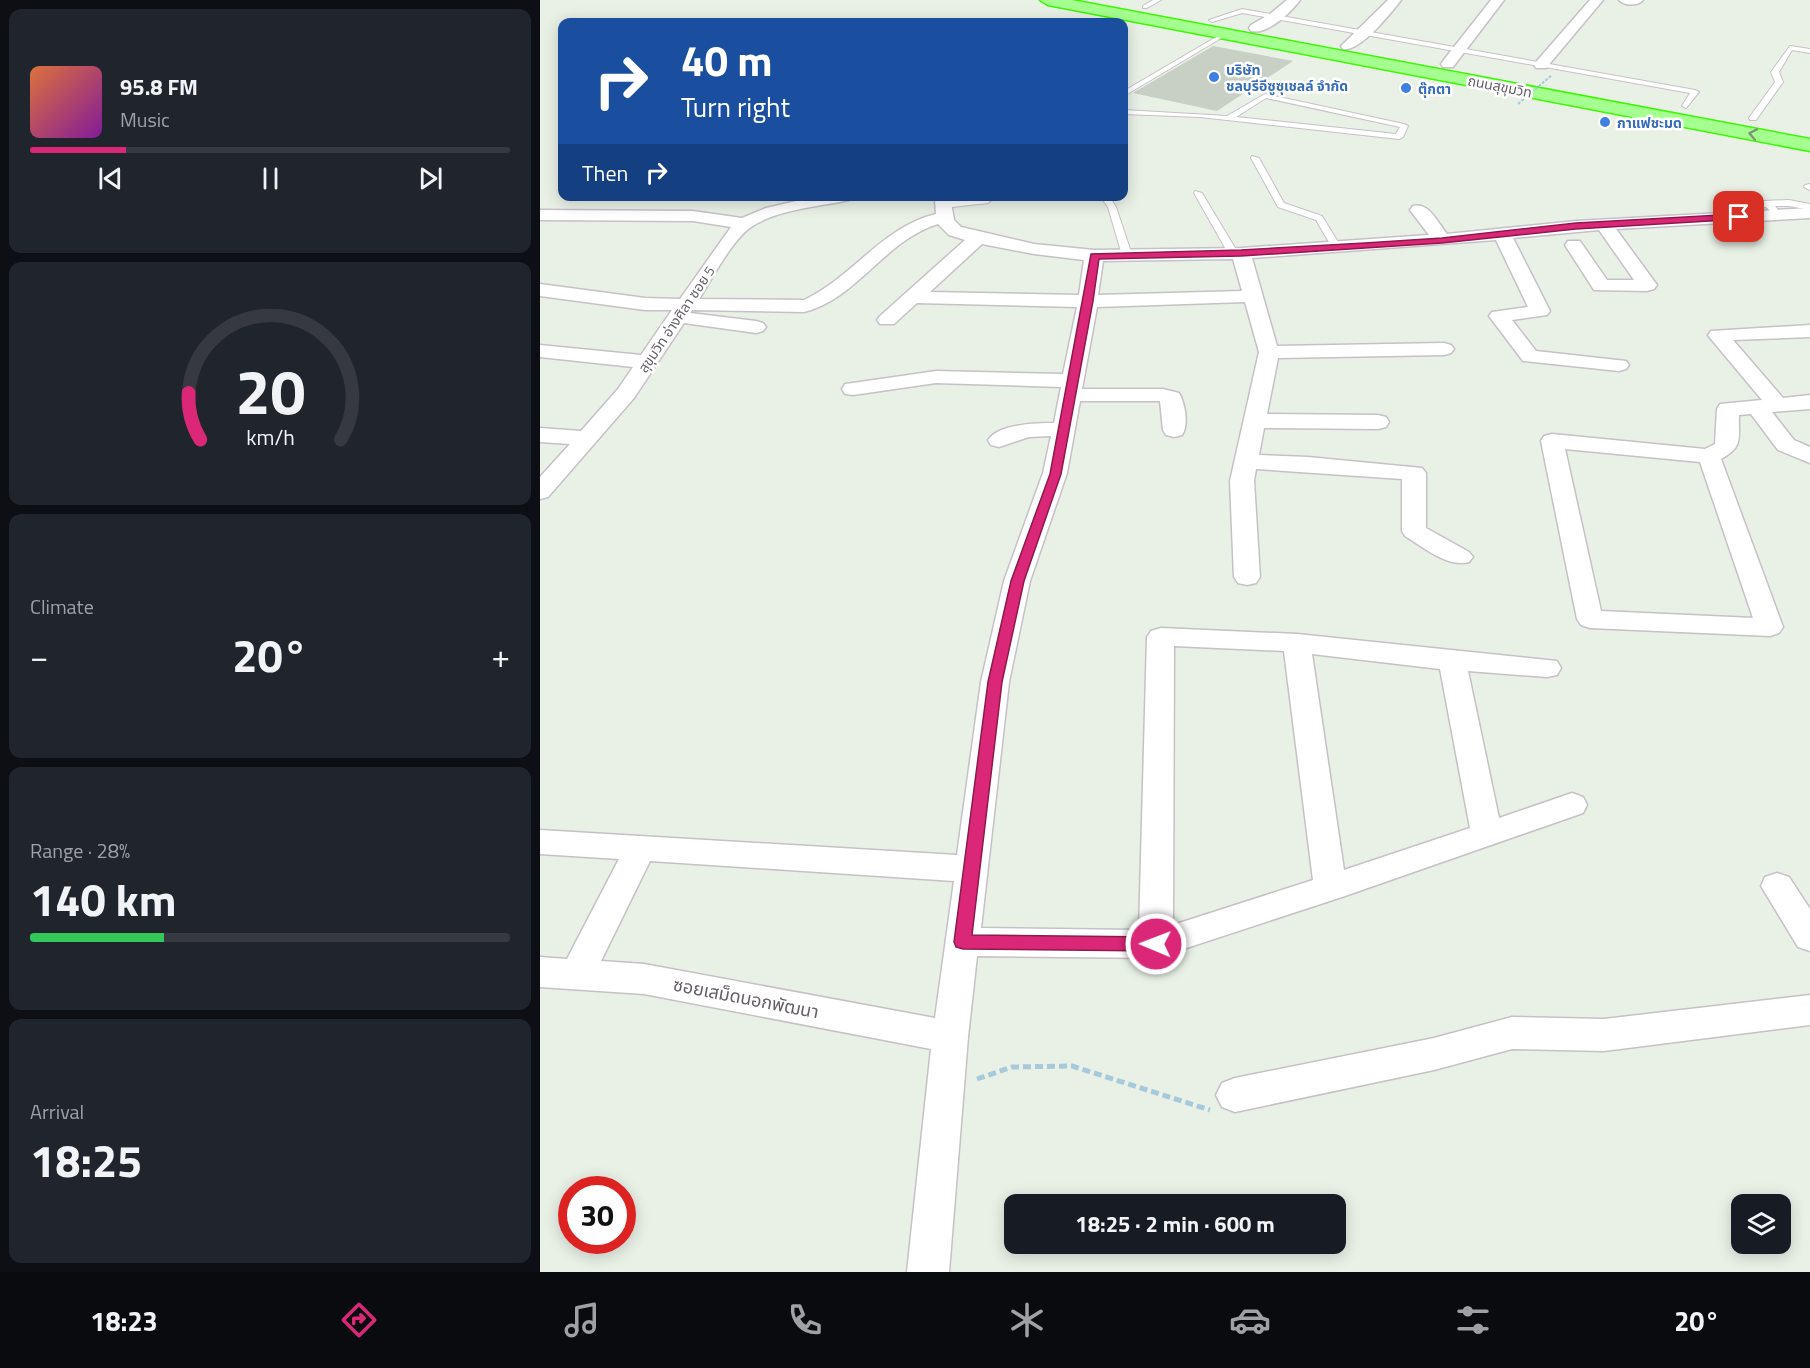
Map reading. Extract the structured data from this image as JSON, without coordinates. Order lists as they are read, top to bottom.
{
  "streets": {
    "highway": ["ถนนสุขุมวิท"],
    "street": ["สุขุมวิท อ่างศิลา ซอย 5", "ซอยเสม็ดนอกพัฒนา"]
  },
  "places": ["บริษัท ชลบุรีอีซูซุเชลล์ จำกัด", "ตุ๊กตา", "กาแฟชะมด"],
  "page": {
    "turn": ["40 m", "Turn right"],
    "song": ["95.8 FM", "Music"],
    "then": "Then",
    "tile": [
      "Climate",
      ["Range · 28%", "140 km"],
      ["Arrival", "18:25"]
    ],
    "heat": ["−", "20°", "+"],
    "limit": "30",
    "trip": "18:25 · 2 min · 600 m",
    "tabs": ["18:23", "20°"],
    "gauge": ["20", "km/h"]
  }
}
